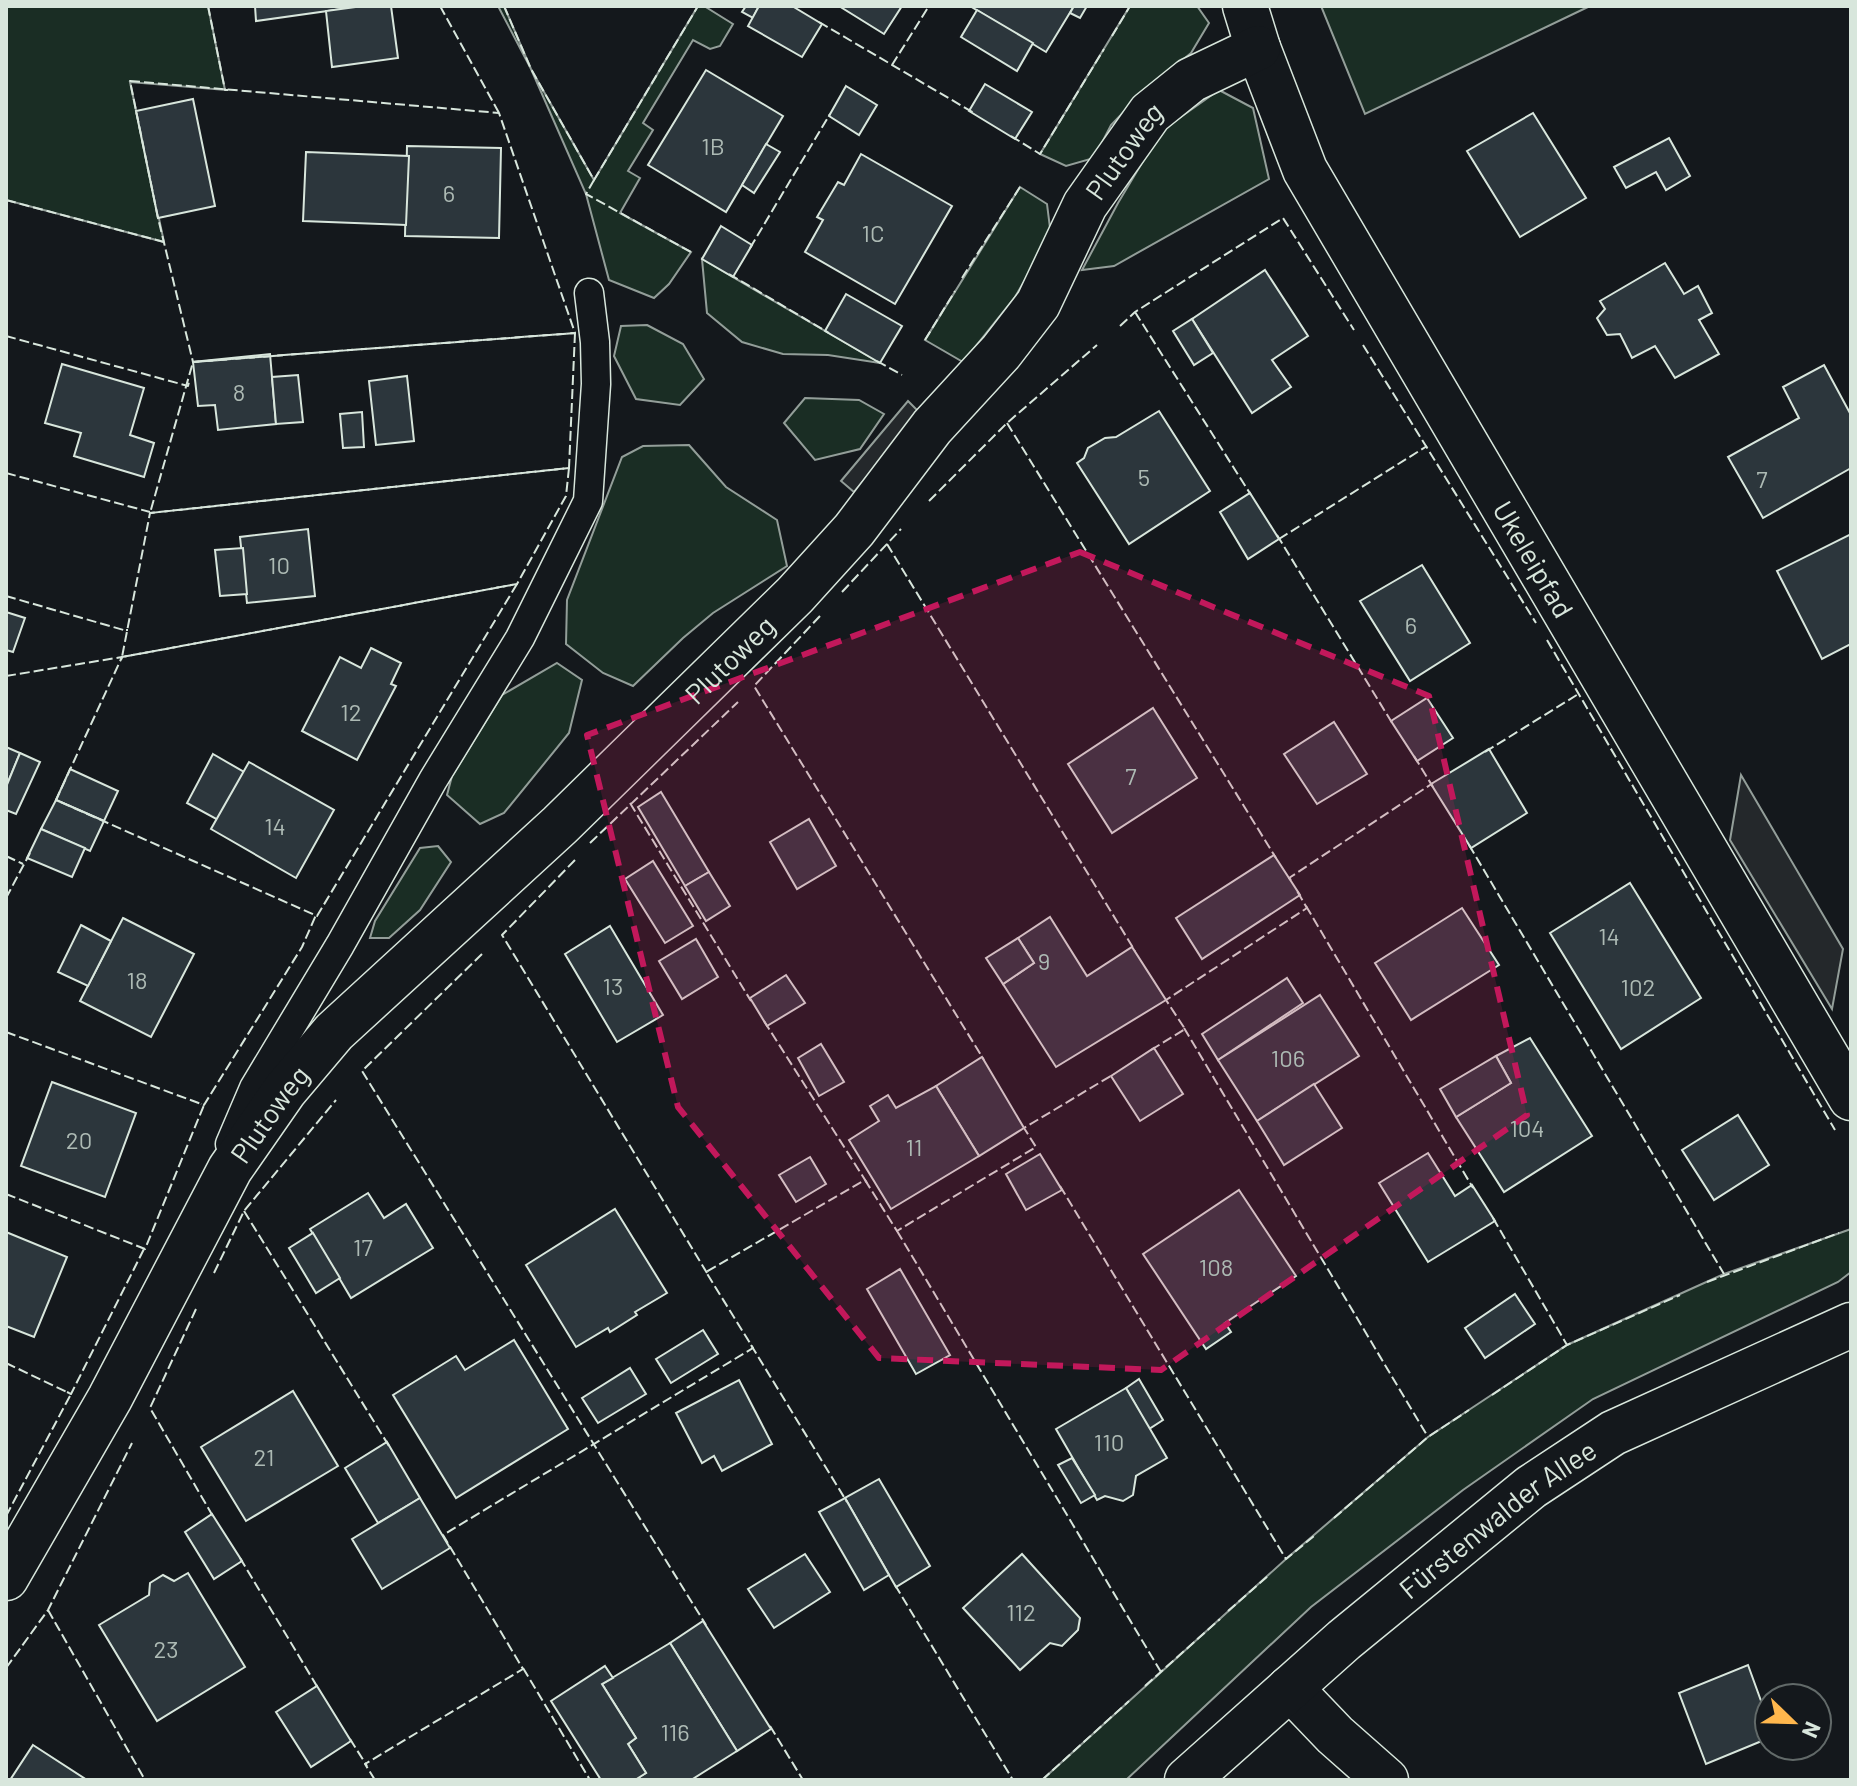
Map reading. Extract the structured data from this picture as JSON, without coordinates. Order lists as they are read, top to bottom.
{
  "streets": {
    "street": ["Plutoweg", "Ukeleipfad", "Fürstenwalder Allee"]
  },
  "crossings": [
    ["Plutoweg", "Ukeleipfad"]
  ],
  "house_numbers": [
    "1B",
    "6",
    "1C",
    "8",
    "5",
    "7",
    "10",
    "6",
    "12",
    "7",
    "14",
    "14",
    "9",
    "18",
    "13",
    "102",
    "106",
    "104",
    "20",
    "11",
    "17",
    "108",
    "110",
    "21",
    "112",
    "23",
    "116"
  ],
  "north": "bottom right"
}
